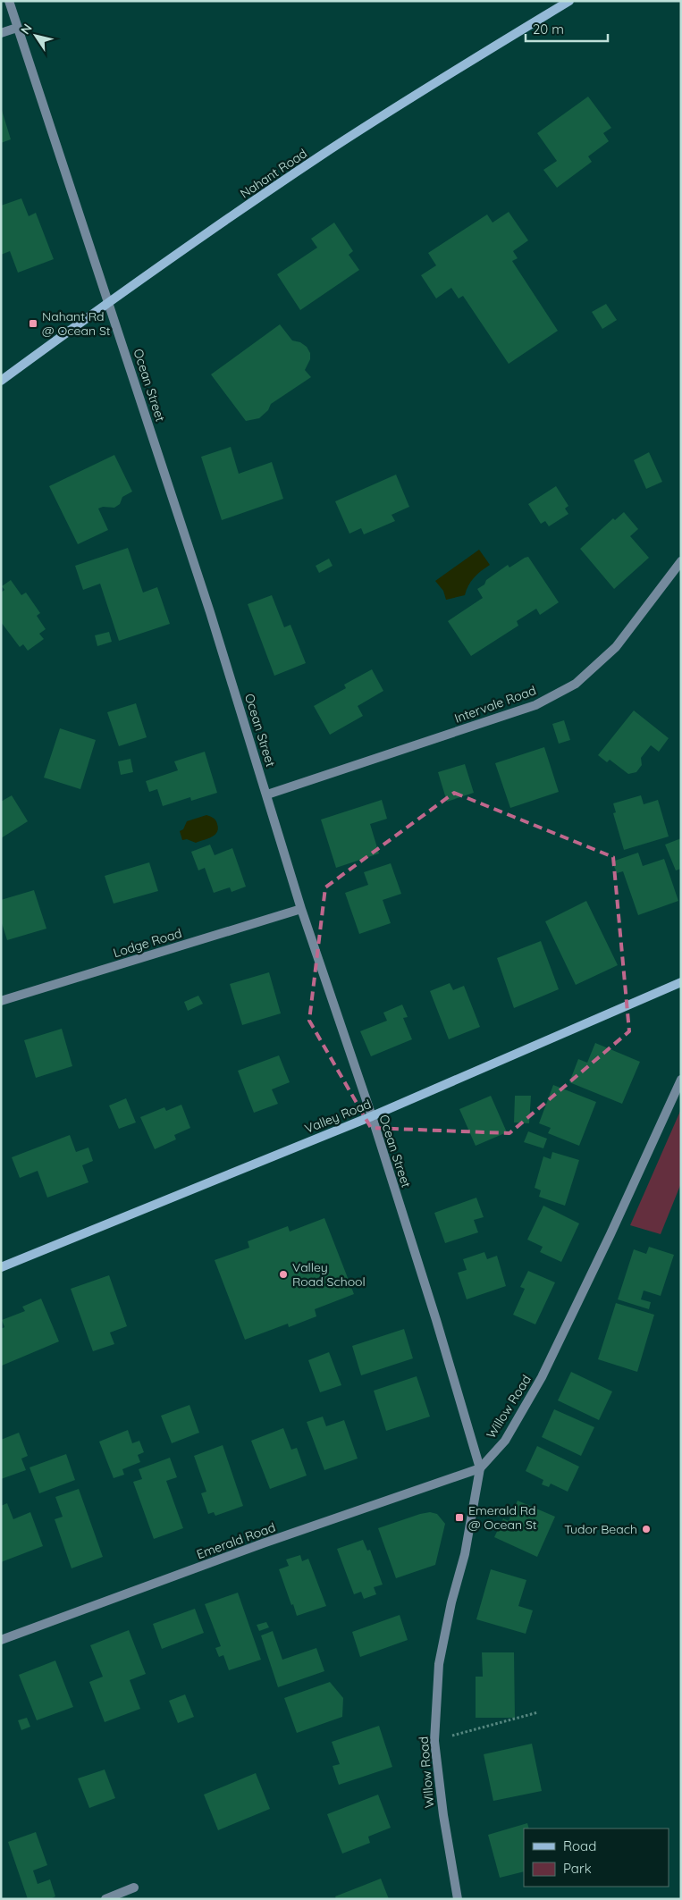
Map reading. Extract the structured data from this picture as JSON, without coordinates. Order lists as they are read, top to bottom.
{
  "streets": {
    "main road": ["Nahant Road", "Valley Road"],
    "street": [
      "Ocean Street",
      "Intervale Road",
      "Lodge Road",
      "Willow Road",
      "Emerald Road"
    ]
  },
  "crossings": [
    ["Nahant Road", "Ocean Street"],
    ["Ocean Street", "Intervale Road"],
    ["Ocean Street", "Lodge Road"],
    ["Ocean Street", "Valley Road"],
    ["Ocean Street", "Willow Road"],
    ["Ocean Street", "Emerald Road"],
    ["Willow Road", "Emerald Road"]
  ],
  "places": {
    "transit": ["Nahant Rd @ Ocean St", "Emerald Rd @ Ocean St"],
    "other": ["Valley Road School", "Tudor Beach"]
  },
  "legend": ["Road", "Park"],
  "scale_bar": "20 m",
  "north": "top left"
}
